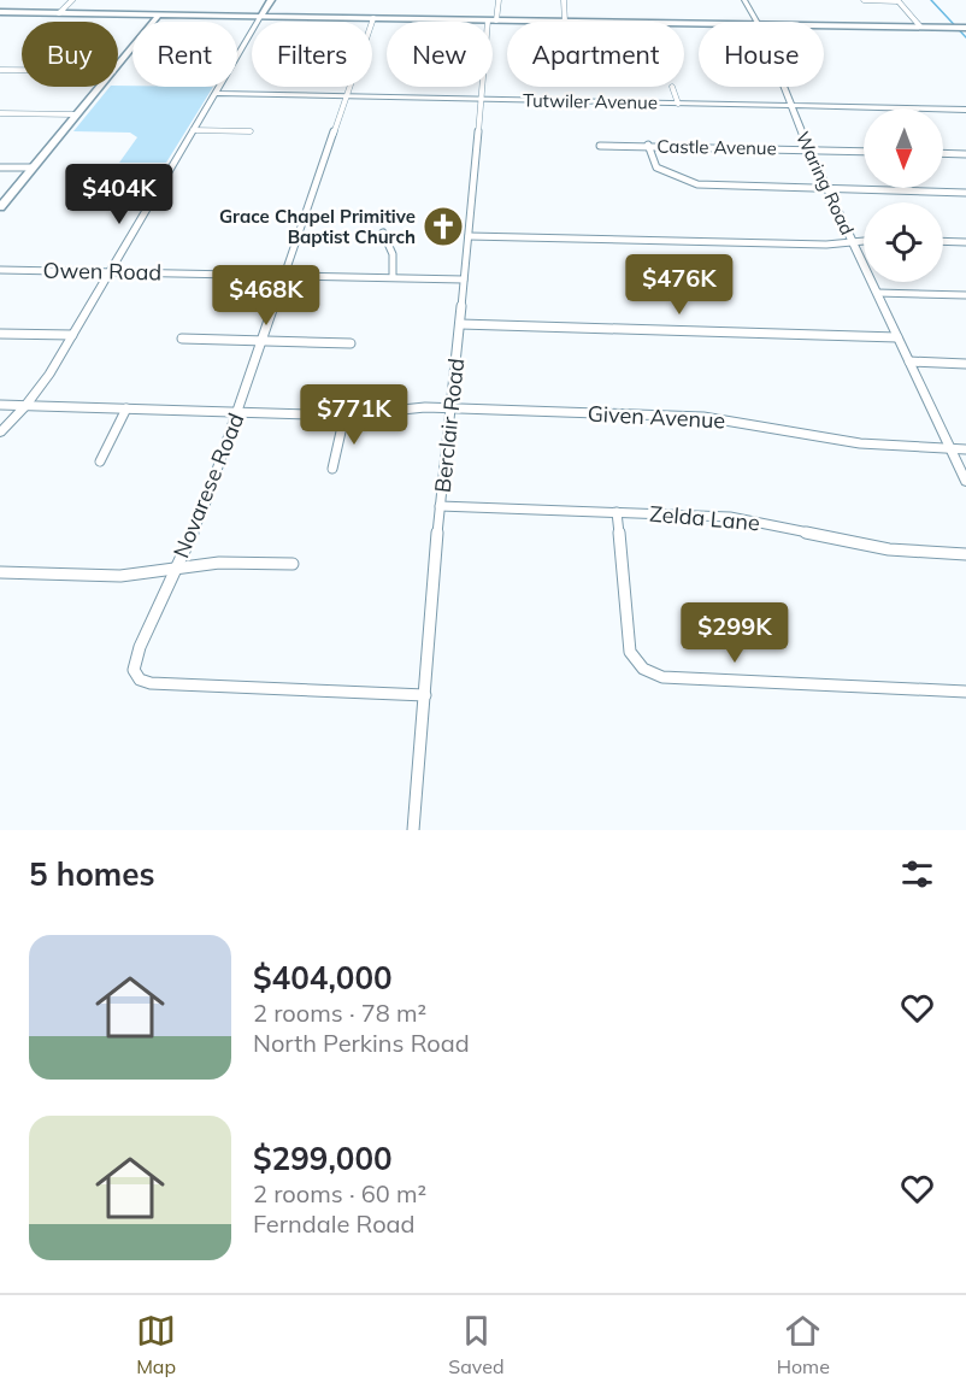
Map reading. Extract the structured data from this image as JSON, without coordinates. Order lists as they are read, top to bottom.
{
  "streets": {
    "main road": ["Waring Road"],
    "street": [
      "Tutwiler Avenue",
      "Castle Avenue",
      "Owen Road",
      "Given Avenue",
      "Berclair Road",
      "Novarese Road",
      "Zelda Lane"
    ]
  },
  "crossings": [
    ["Tutwiler Avenue", "Waring Road"],
    ["Tutwiler Avenue", "Berclair Road"],
    ["Tutwiler Avenue", "Novarese Road"],
    ["Castle Avenue", "Waring Road"],
    ["Waring Road", "Given Avenue"],
    ["Owen Road", "Berclair Road"],
    ["Owen Road", "Novarese Road"],
    ["Given Avenue", "Berclair Road"],
    ["Given Avenue", "Novarese Road"],
    ["Berclair Road", "Novarese Road"],
    ["Berclair Road", "Zelda Lane"]
  ],
  "places": {
    "church": ["Grace Chapel Primitive Baptist Church"]
  },
  "north": "bottom",
  "page": {
    "chip": [
      "Buy",
      "Rent",
      "Filters",
      "New",
      "Apartment",
      "House"
    ],
    "price": [
      "$404K",
      "$476K",
      "$468K",
      "$771K",
      "$299K"
    ],
    "heading": "5 homes",
    "list": [
      {
        "name": "$404,000",
        "note": "2 rooms · 78 m² · North Perkins Road"
      },
      {
        "name": "$299,000",
        "note": "2 rooms · 60 m² · Ferndale Road"
      }
    ],
    "tabs": ["Map", "Saved", "Home"]
  }
}
